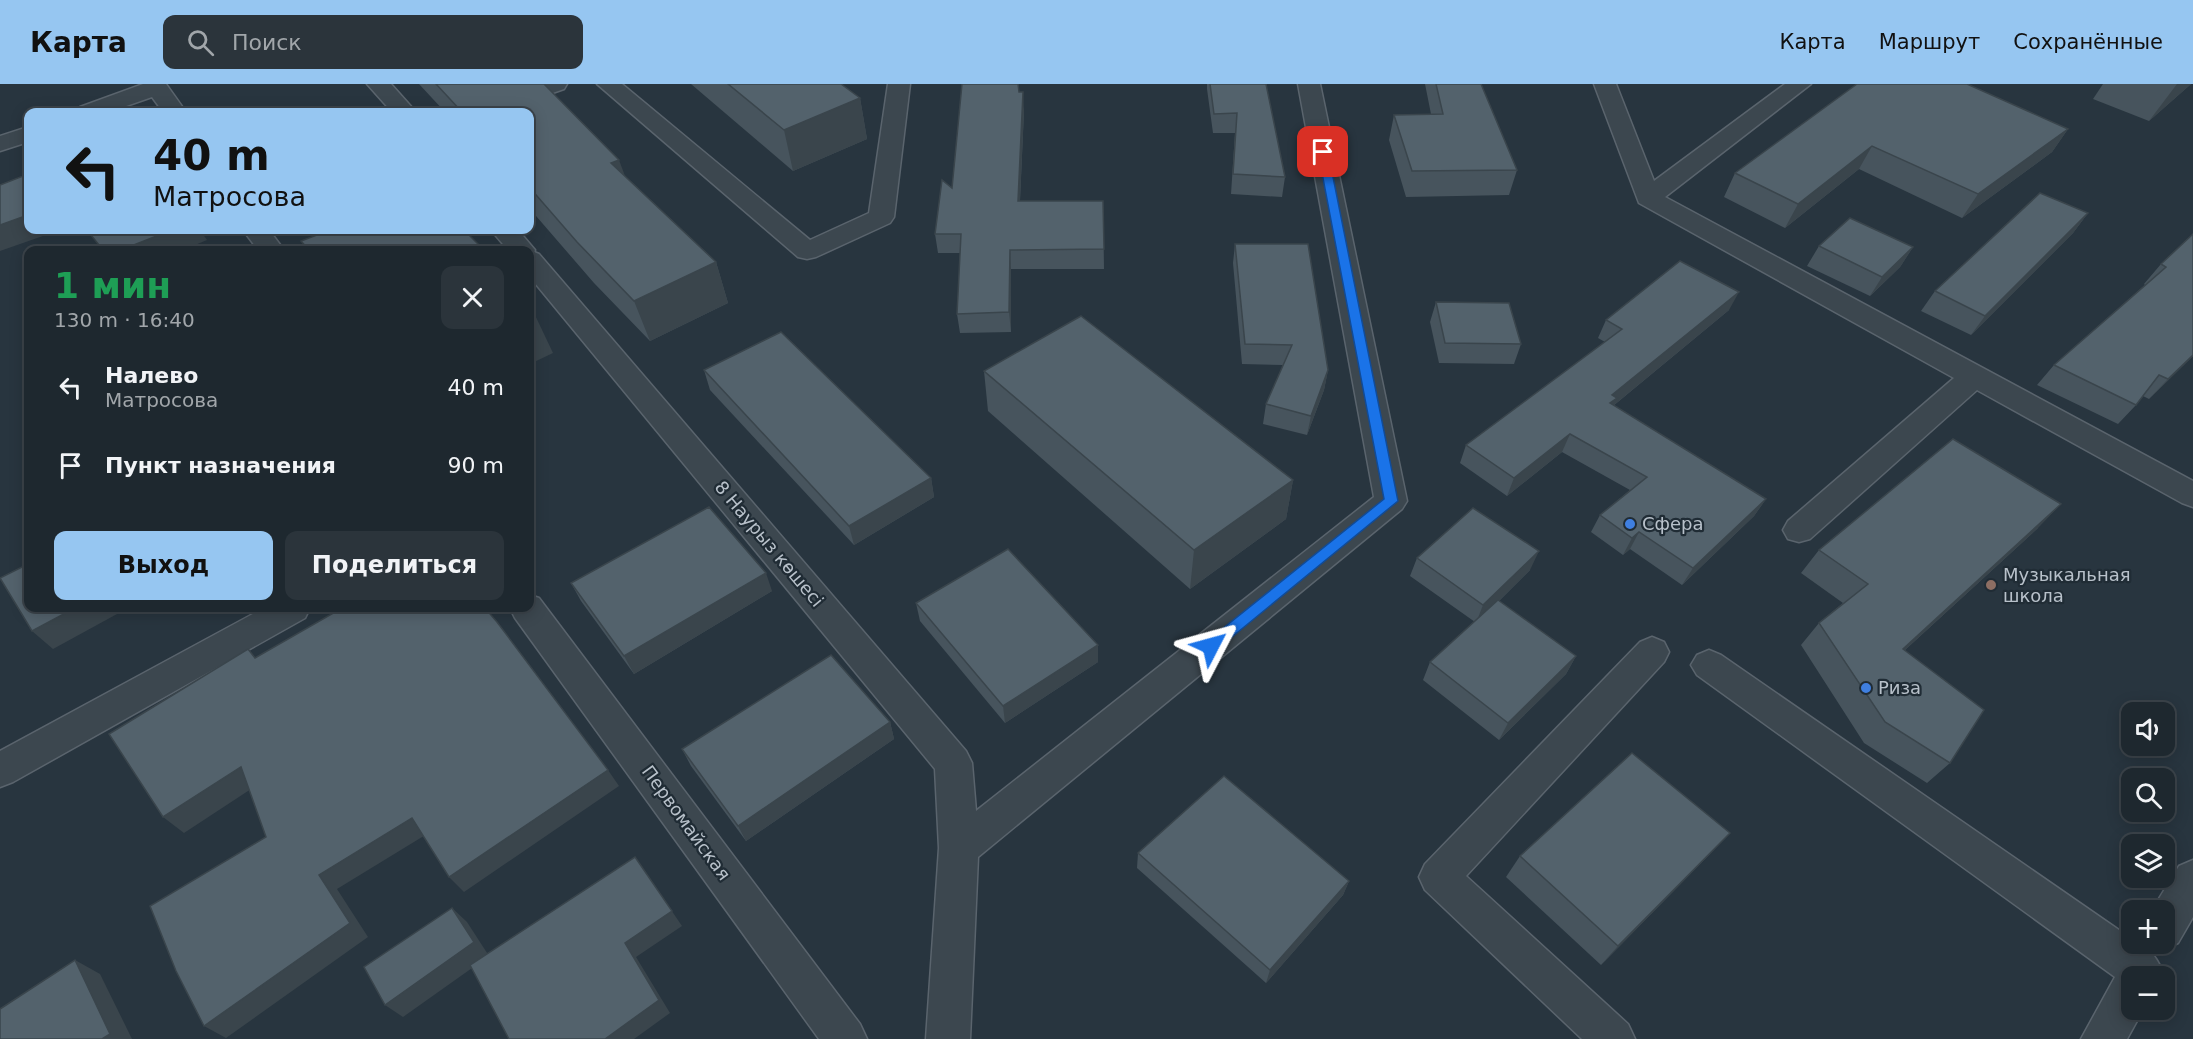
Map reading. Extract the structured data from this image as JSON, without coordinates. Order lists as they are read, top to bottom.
{
  "streets": {
    "street": ["8 Наурыз көшесі", "Первомайская"]
  },
  "places": ["Сфера", "Музыкальная школа", "Риза"],
  "page": {
    "header": "Карта",
    "search": "Поиск",
    "nav": ["Карта", "Маршрут", "Сохранённые"],
    "turn": ["40 m", "Матросова"],
    "heading": ["1 мин", "130 m · 16:40"],
    "list": [
      {
        "name": "Налево",
        "note": "Матросова",
        "value": "40 m"
      },
      {
        "name": "Пункт назначения",
        "value": "90 m"
      }
    ],
    "buttons": ["Выход", "Поделиться"],
    "map_buttons": ["+", "−"]
  }
}
